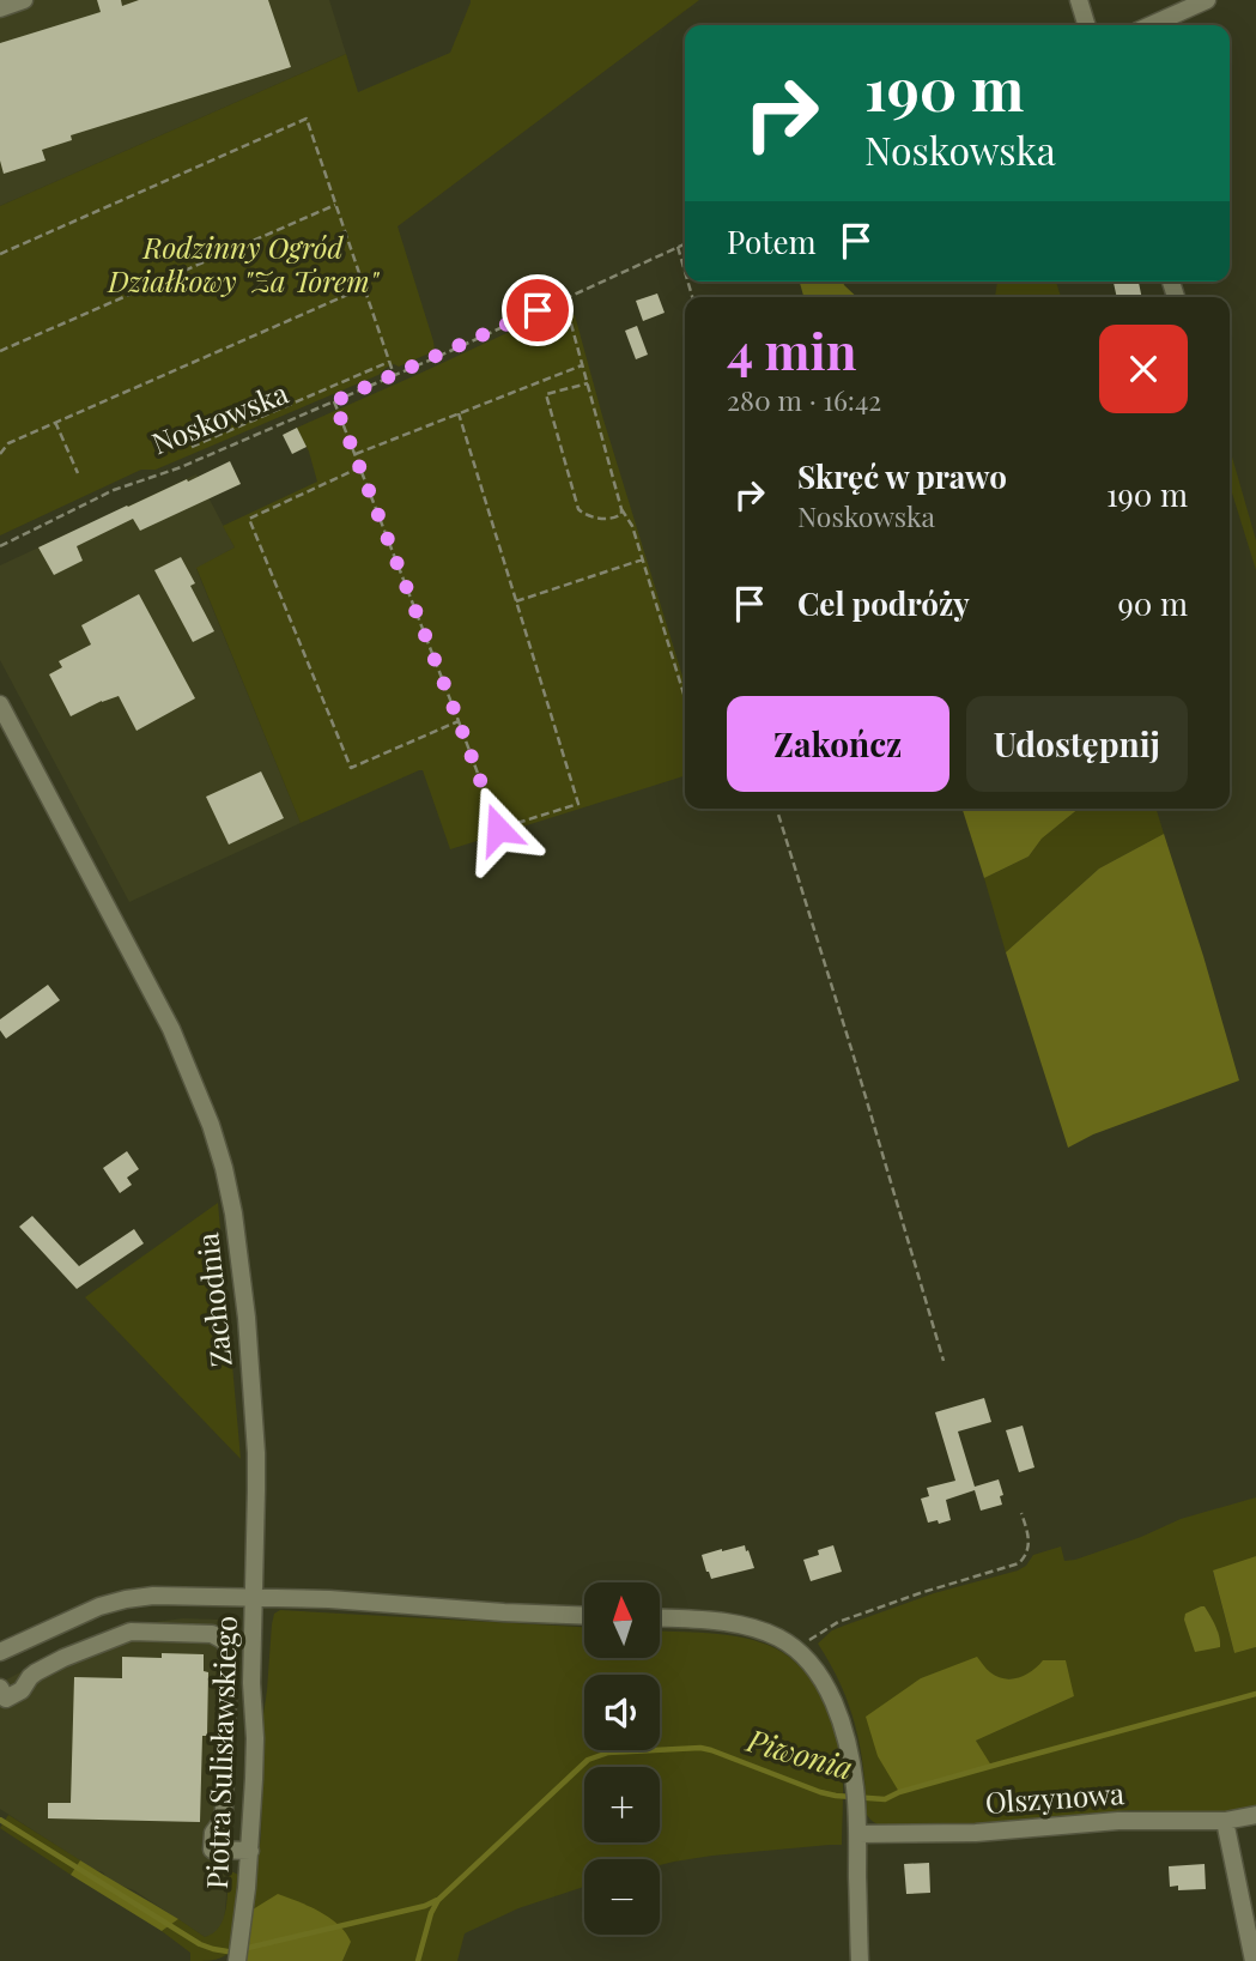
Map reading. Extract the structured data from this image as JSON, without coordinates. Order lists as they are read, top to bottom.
{
  "streets": {
    "street": ["Zachodnia", "Piotra Sulisławskiego", "Olszynowa"],
    "path": ["Noskowska"]
  },
  "crossings": [
    ["Zachodnia", "Piotra Sulisławskiego"]
  ],
  "water": ["Piwonia"],
  "parks": ["Rodzinny Ogród Działkowy \"Za Torem\""],
  "north": "top",
  "page": {
    "turn": ["190 m", "Noskowska"],
    "then": "Potem",
    "heading": ["4 min", "280 m · 16:42"],
    "list": [
      {
        "name": "Skręć w prawo",
        "note": "Noskowska",
        "value": "190 m"
      },
      {
        "name": "Cel podróży",
        "value": "90 m"
      }
    ],
    "buttons": ["Zakończ", "Udostępnij"],
    "map_buttons": ["+", "−"]
  }
}
